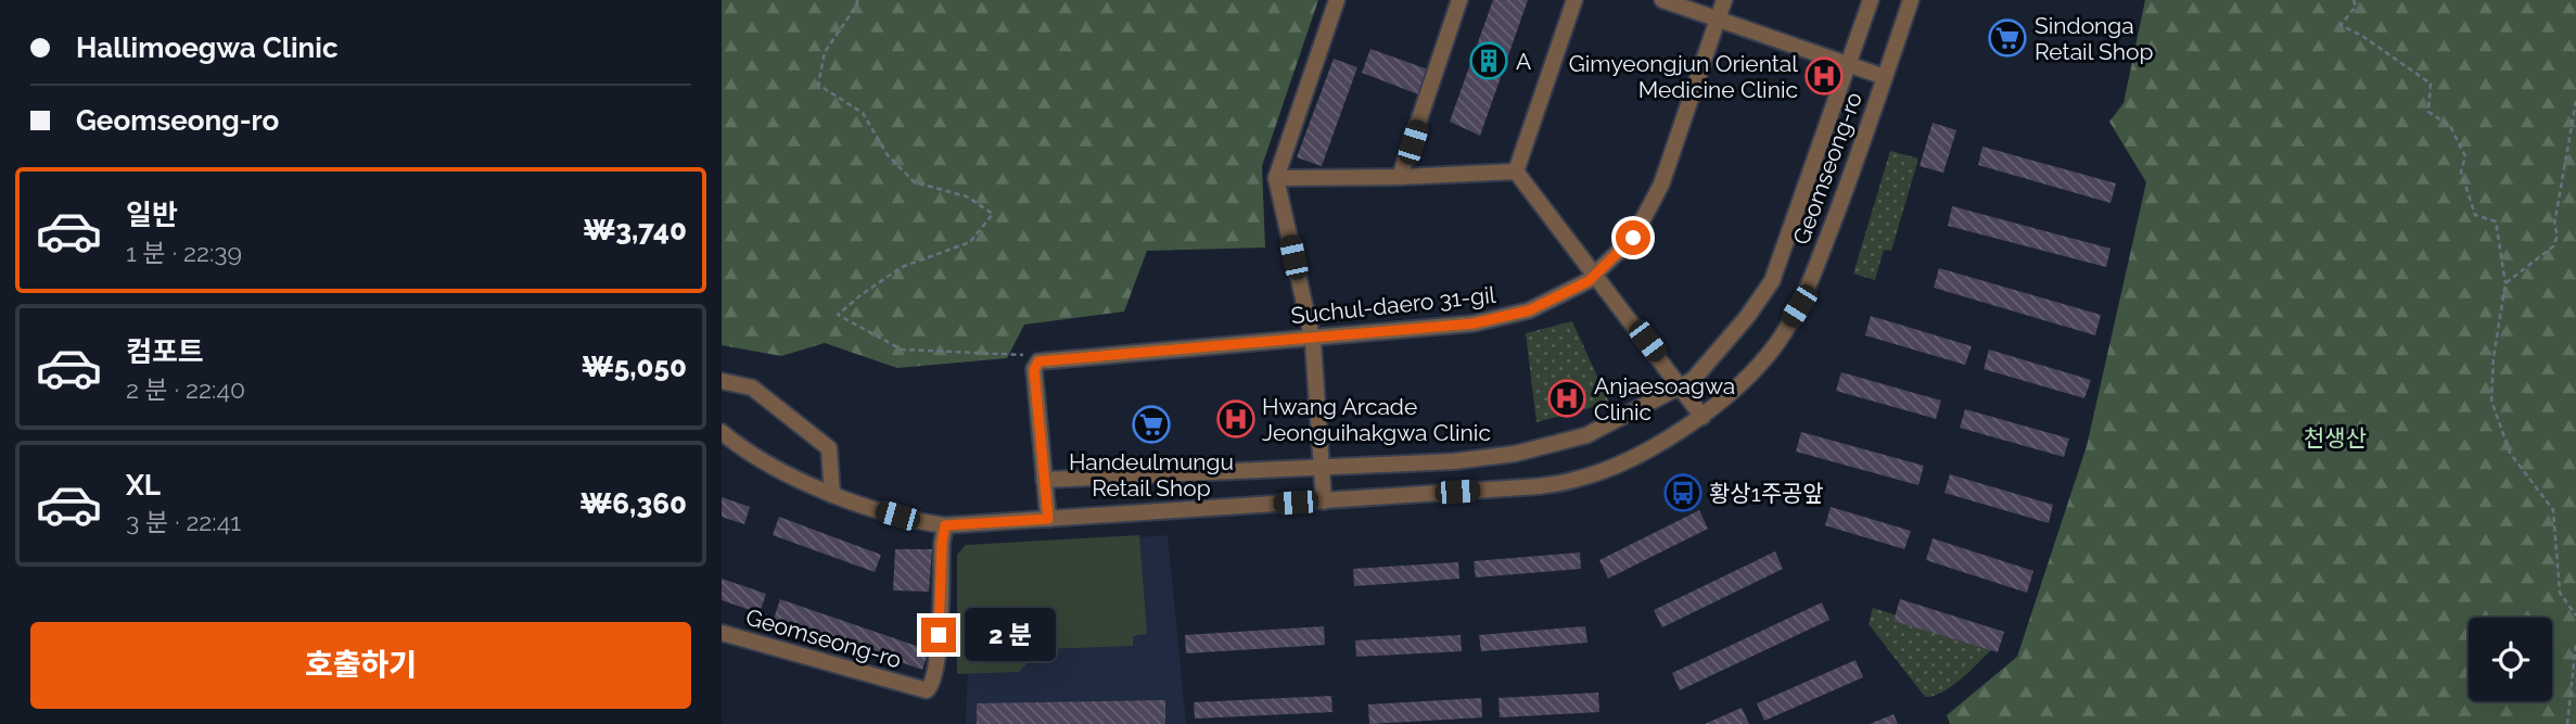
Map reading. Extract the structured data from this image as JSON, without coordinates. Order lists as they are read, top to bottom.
{
  "streets": {
    "street": ["Geomseong-ro", "Suchul-daero 31-gil"]
  },
  "crossings": [
    ["Geomseong-ro", "Suchul-daero 31-gil"]
  ],
  "parks": ["천생산"],
  "places": {
    "supermarket": ["Sindonga Retail Shop", "Handeulmungu Retail Shop"],
    "building": ["A"],
    "hospital": ["Gimyeongjun Oriental Medicine Clinic", "Anjaesoagwa Clinic", "Hwang Arcade Jeonguihakgwa Clinic"],
    "bus stop": ["황상1주공앞"]
  },
  "page": {
    "banner": ["Hallimoegwa Clinic", "Geomseong-ro"],
    "list": [
      {
        "name": "일반",
        "note": "1 분 · 22:39",
        "value": "₩3,740"
      },
      {
        "name": "컴포트",
        "note": "2 분 · 22:40",
        "value": "₩5,050"
      },
      {
        "name": "XL",
        "note": "3 분 · 22:41",
        "value": "₩6,360"
      }
    ],
    "buttons": "호출하기",
    "bubble": "2 분"
  }
}
